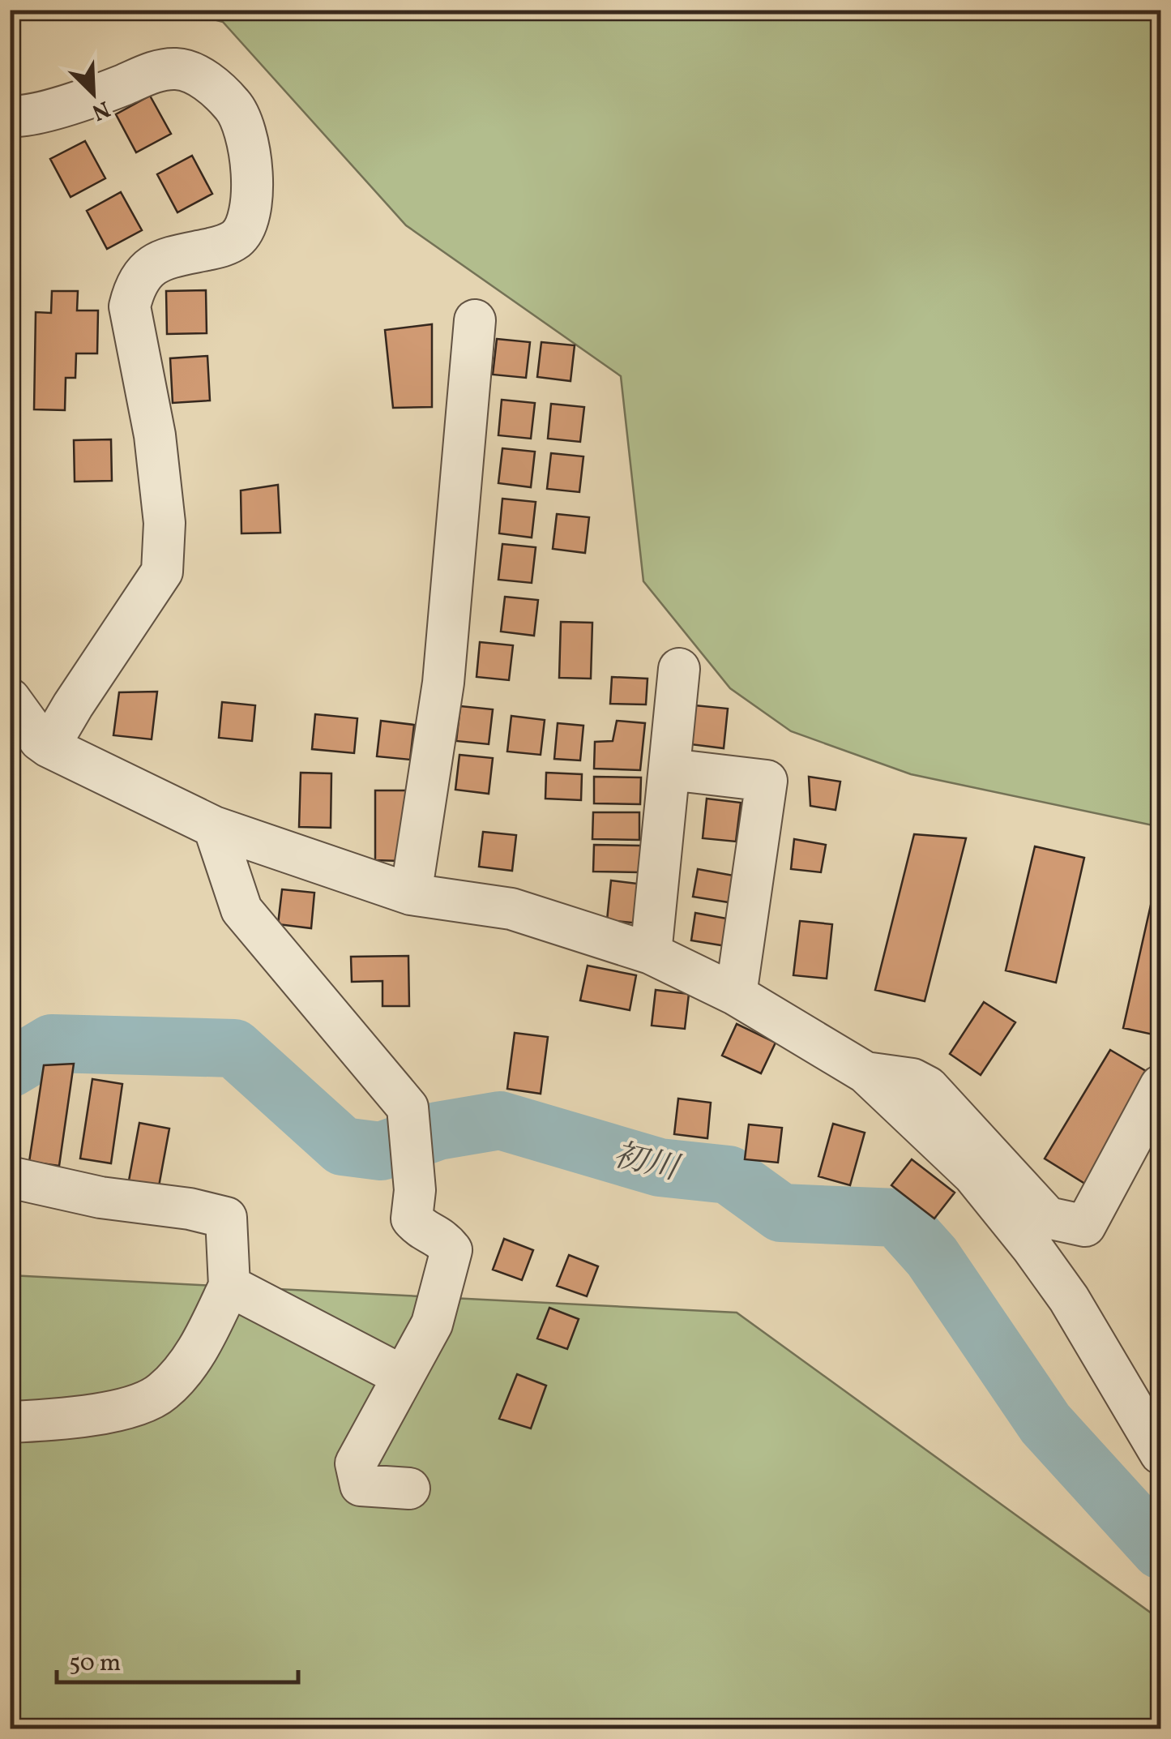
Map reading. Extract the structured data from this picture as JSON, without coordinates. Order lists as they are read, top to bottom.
{
  "water": ["初川"],
  "scale_bar": "50 m",
  "north": "bottom right"
}
